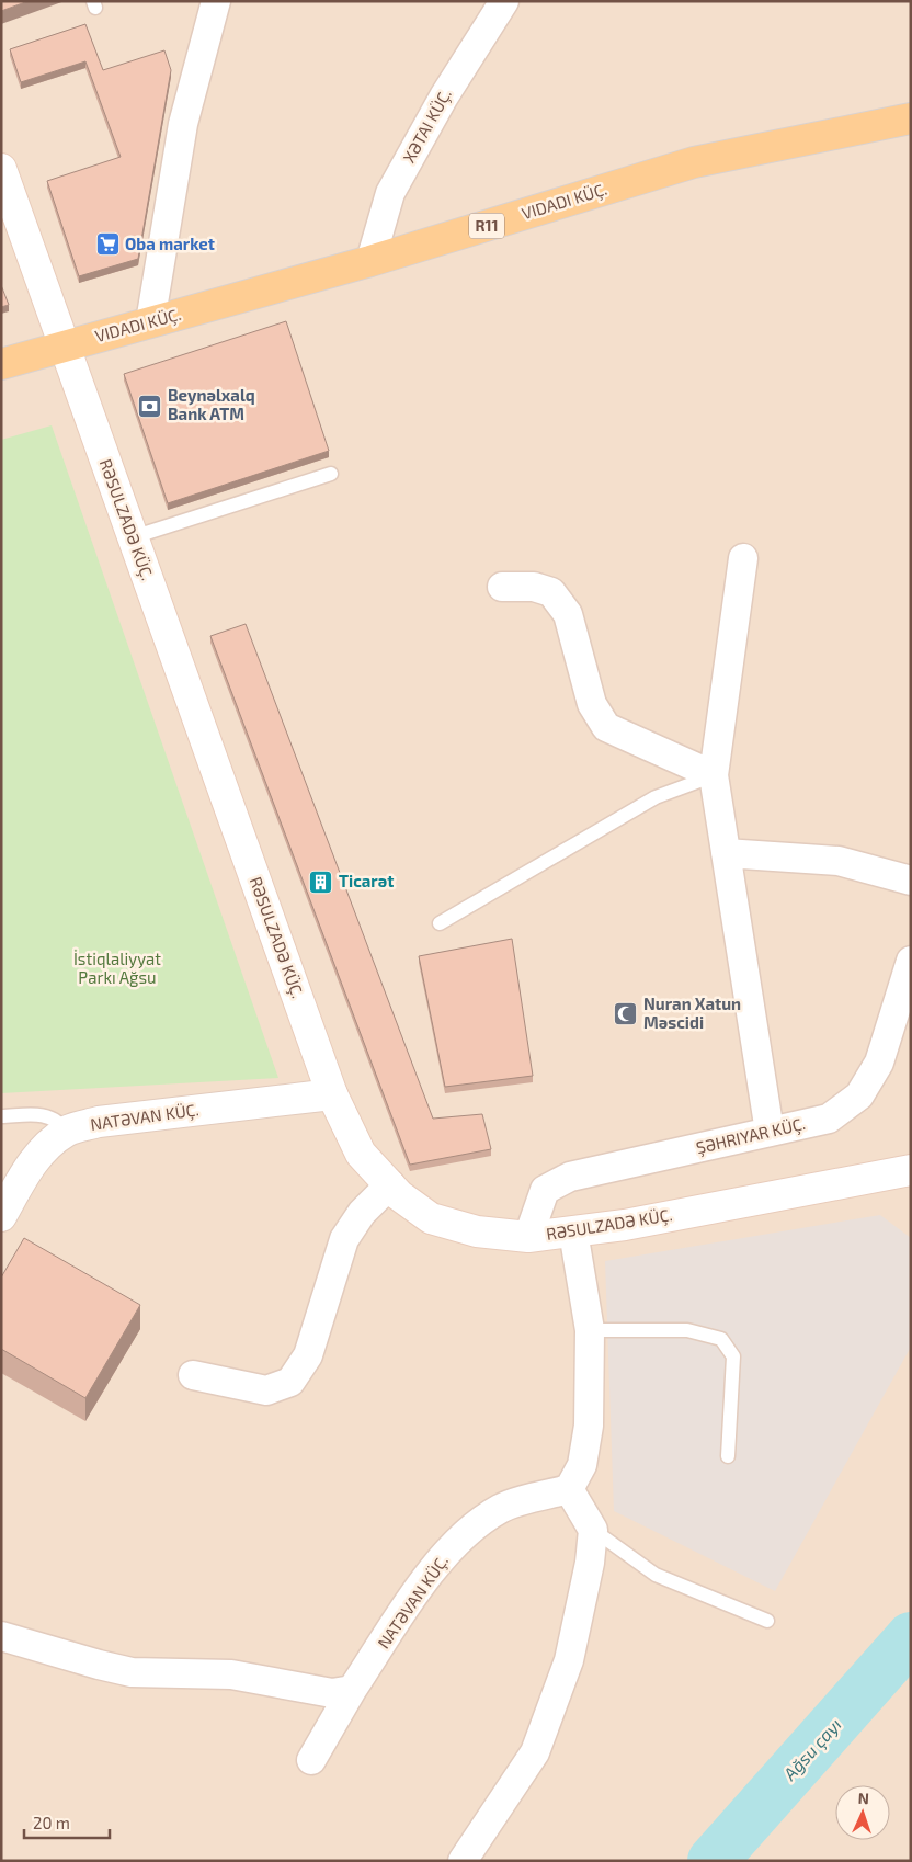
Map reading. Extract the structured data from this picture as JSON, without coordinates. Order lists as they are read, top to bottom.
{
  "streets": {
    "main road": [
      "VIDADI KÜÇ.",
      "R11",
      "RƏSULZADƏ KÜÇ.",
      "NATƏVAN KÜÇ."
    ],
    "street": ["XƏTAI KÜÇ.", "ŞƏHRIYAR KÜÇ."]
  },
  "crossings": [
    ["XƏTAI KÜÇ.", "VIDADI KÜÇ."],
    ["VIDADI KÜÇ.", "R11"],
    ["VIDADI KÜÇ.", "RƏSULZADƏ KÜÇ."],
    ["R11", "RƏSULZADƏ KÜÇ."],
    ["RƏSULZADƏ KÜÇ.", "NATƏVAN KÜÇ."],
    ["RƏSULZADƏ KÜÇ.", "ŞƏHRIYAR KÜÇ."]
  ],
  "water": ["Ağsu çayı"],
  "parks": ["İstiqlaliyyat Parkı Ağsu"],
  "places": {
    "supermarket": ["Oba market"],
    "bank": ["Beynəlxalq Bank ATM"],
    "building": ["Ticarət"],
    "mosque": ["Nuran Xatun Məscidi"]
  },
  "scale_bar": "20 m",
  "north": "top"
}
